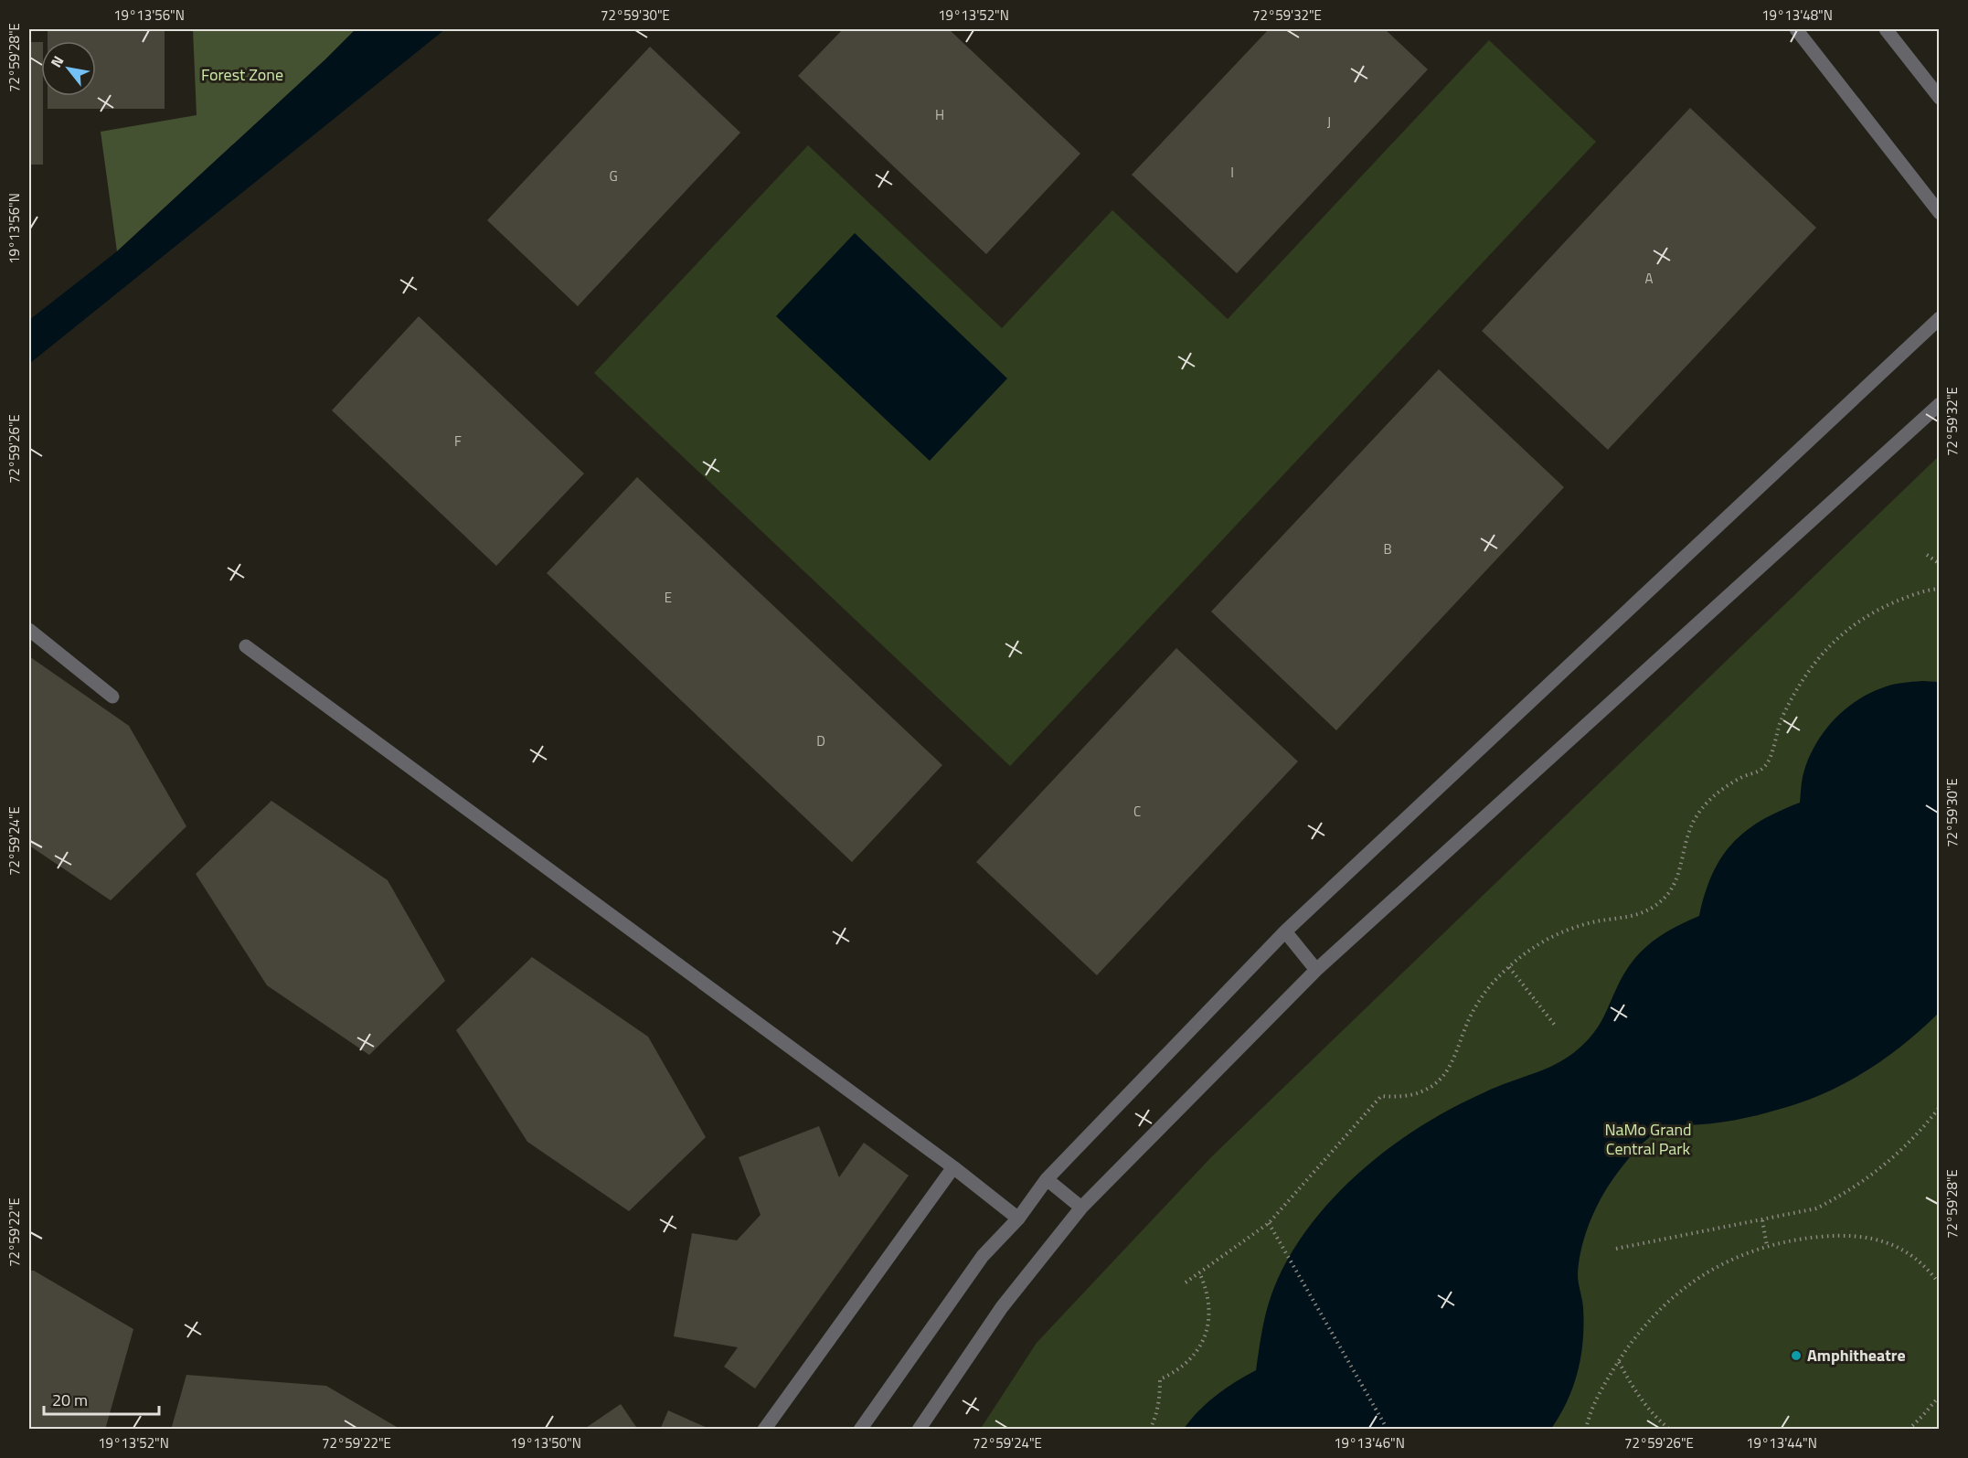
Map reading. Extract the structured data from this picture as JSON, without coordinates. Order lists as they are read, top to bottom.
{
  "parks": ["Forest Zone", "NaMo Grand Central Park"],
  "places": ["Amphitheatre"],
  "house_numbers": [
    "H",
    "J",
    "I",
    "G",
    "A",
    "F",
    "B",
    "E",
    "D",
    "C"
  ],
  "scale_bar": "20 m",
  "north": "top left",
  "coordinates": [
    "19°13'56\"N",
    "72°59'30\"E",
    "19°13'52\"N",
    "72°59'32\"E",
    "19°13'48\"N",
    "72°59'28\"E",
    "72°59'26\"E",
    "72°59'24\"E",
    "72°59'22\"E",
    "19°13'50\"N",
    "19°13'46\"N",
    "19°13'44\"N"
  ]
}
